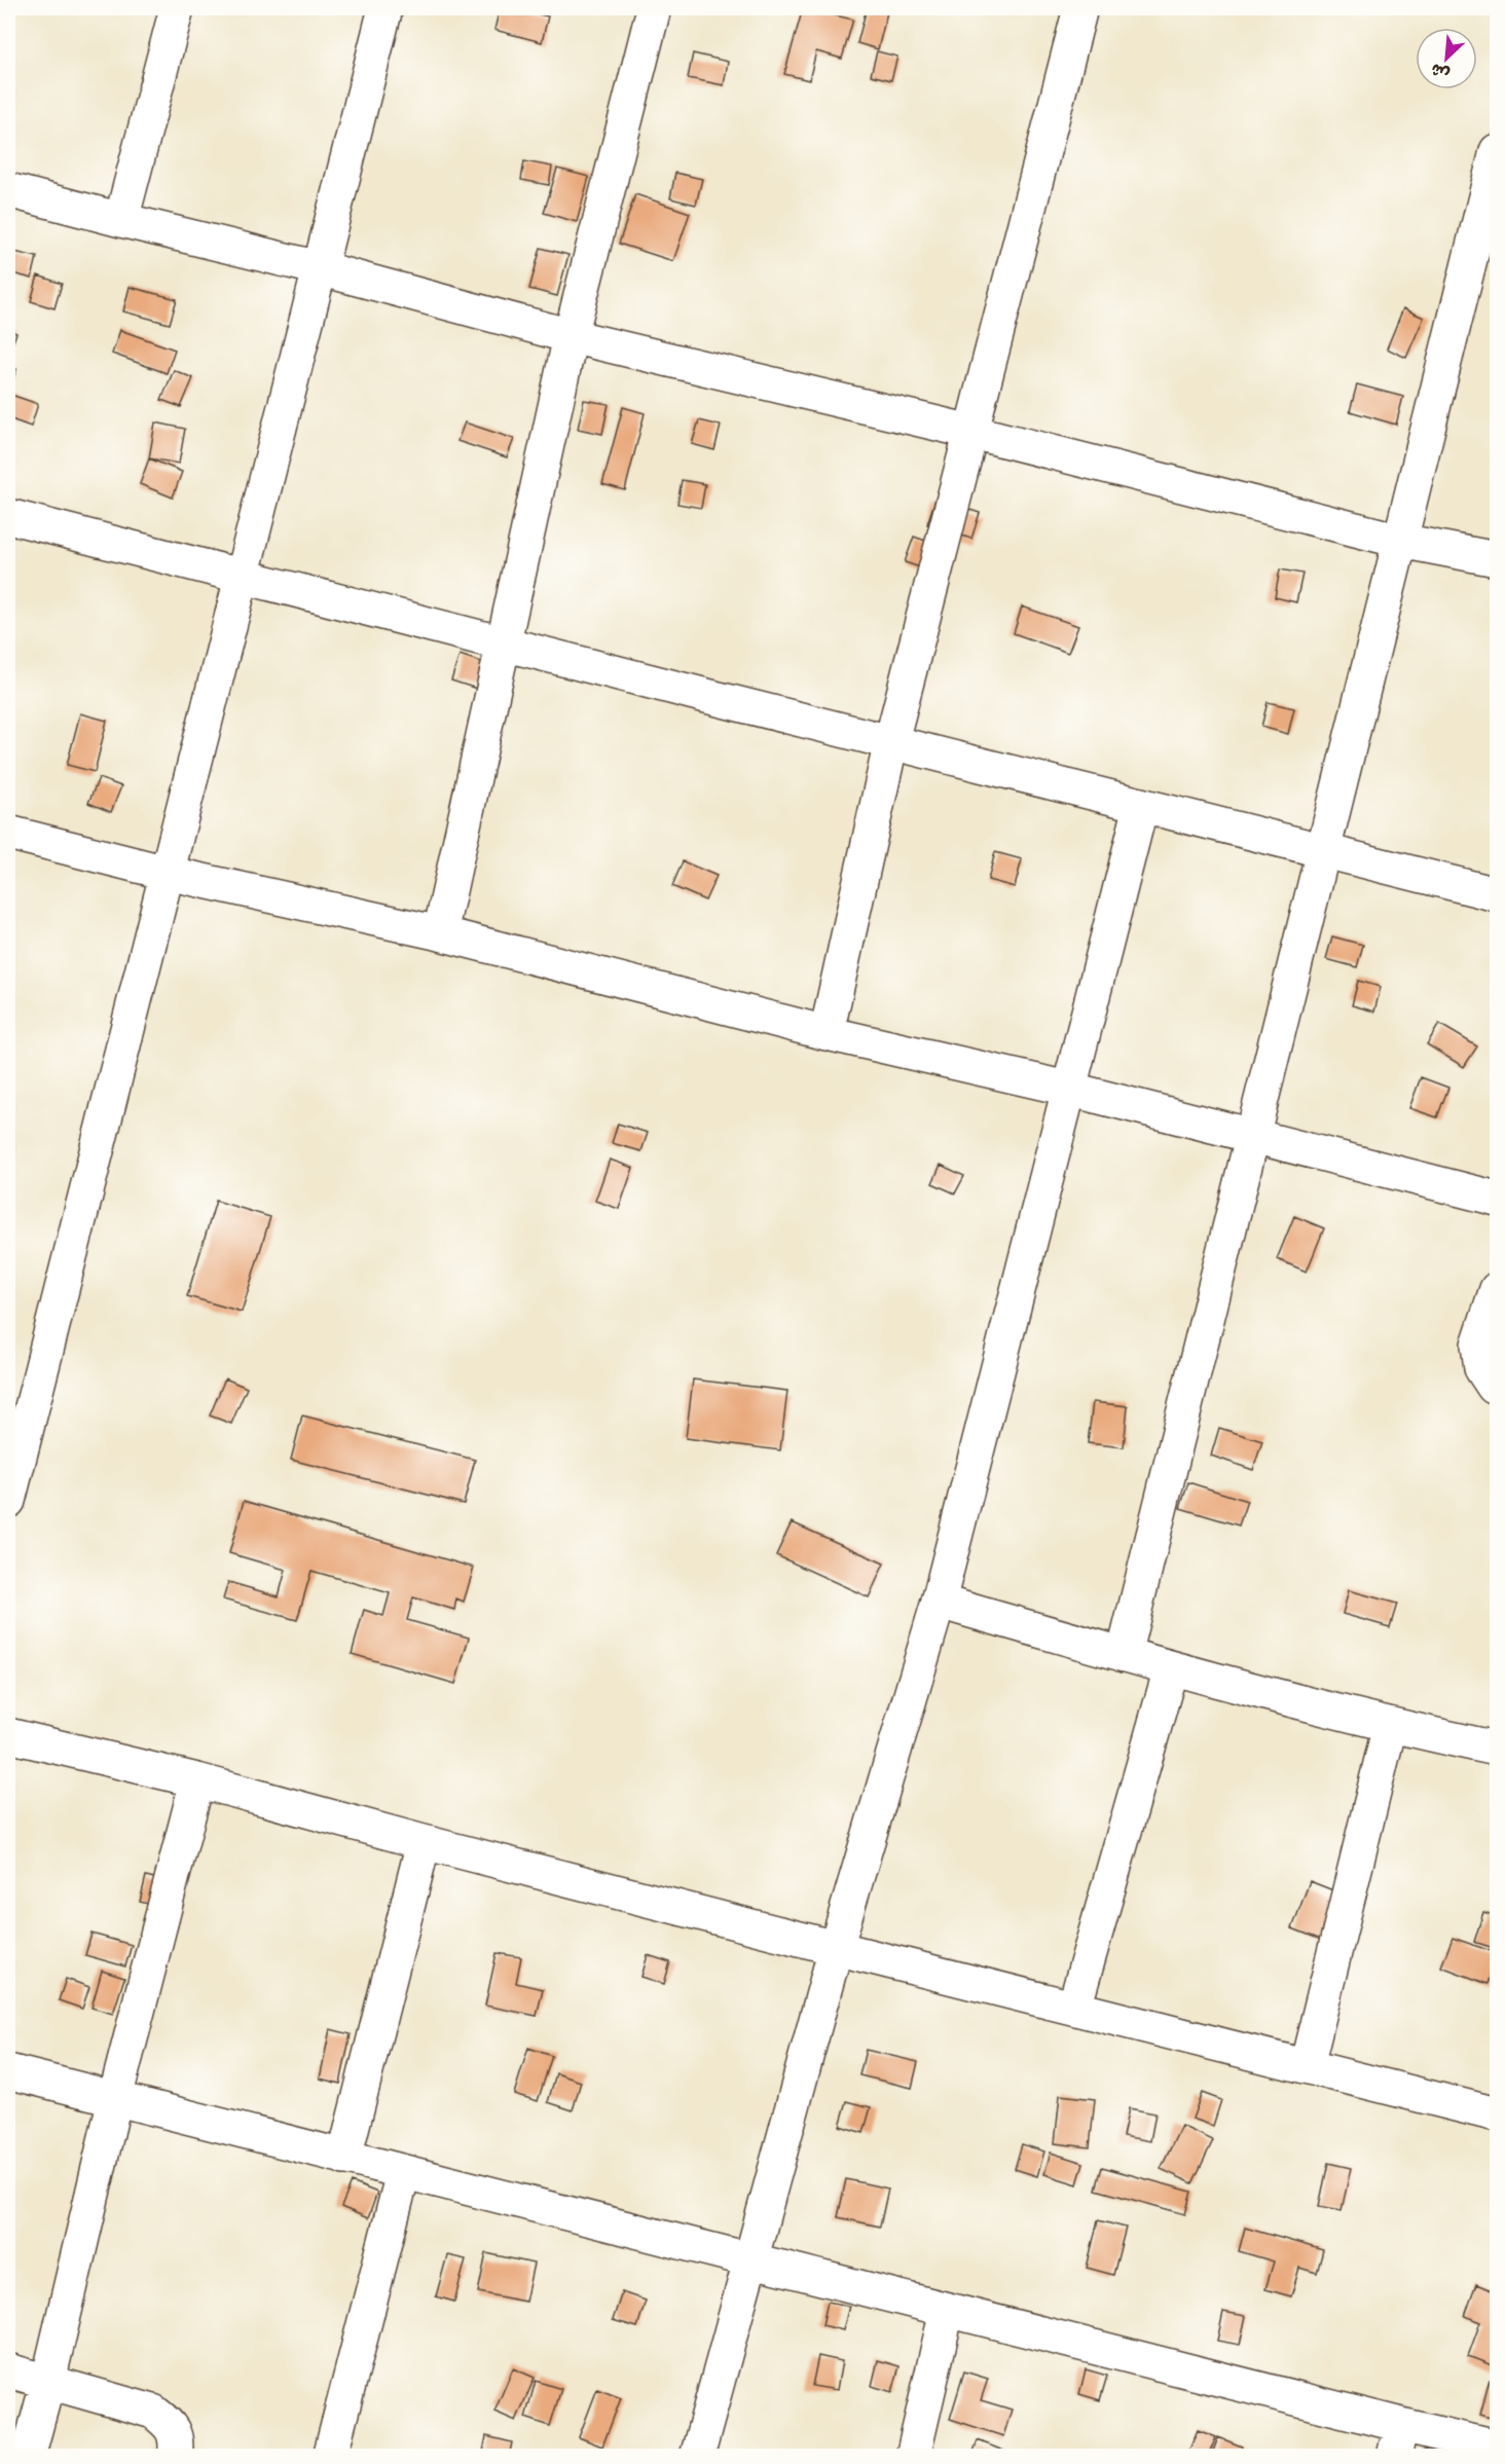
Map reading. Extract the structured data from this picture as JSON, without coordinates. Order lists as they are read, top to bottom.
{
  "north": "bottom left"
}
